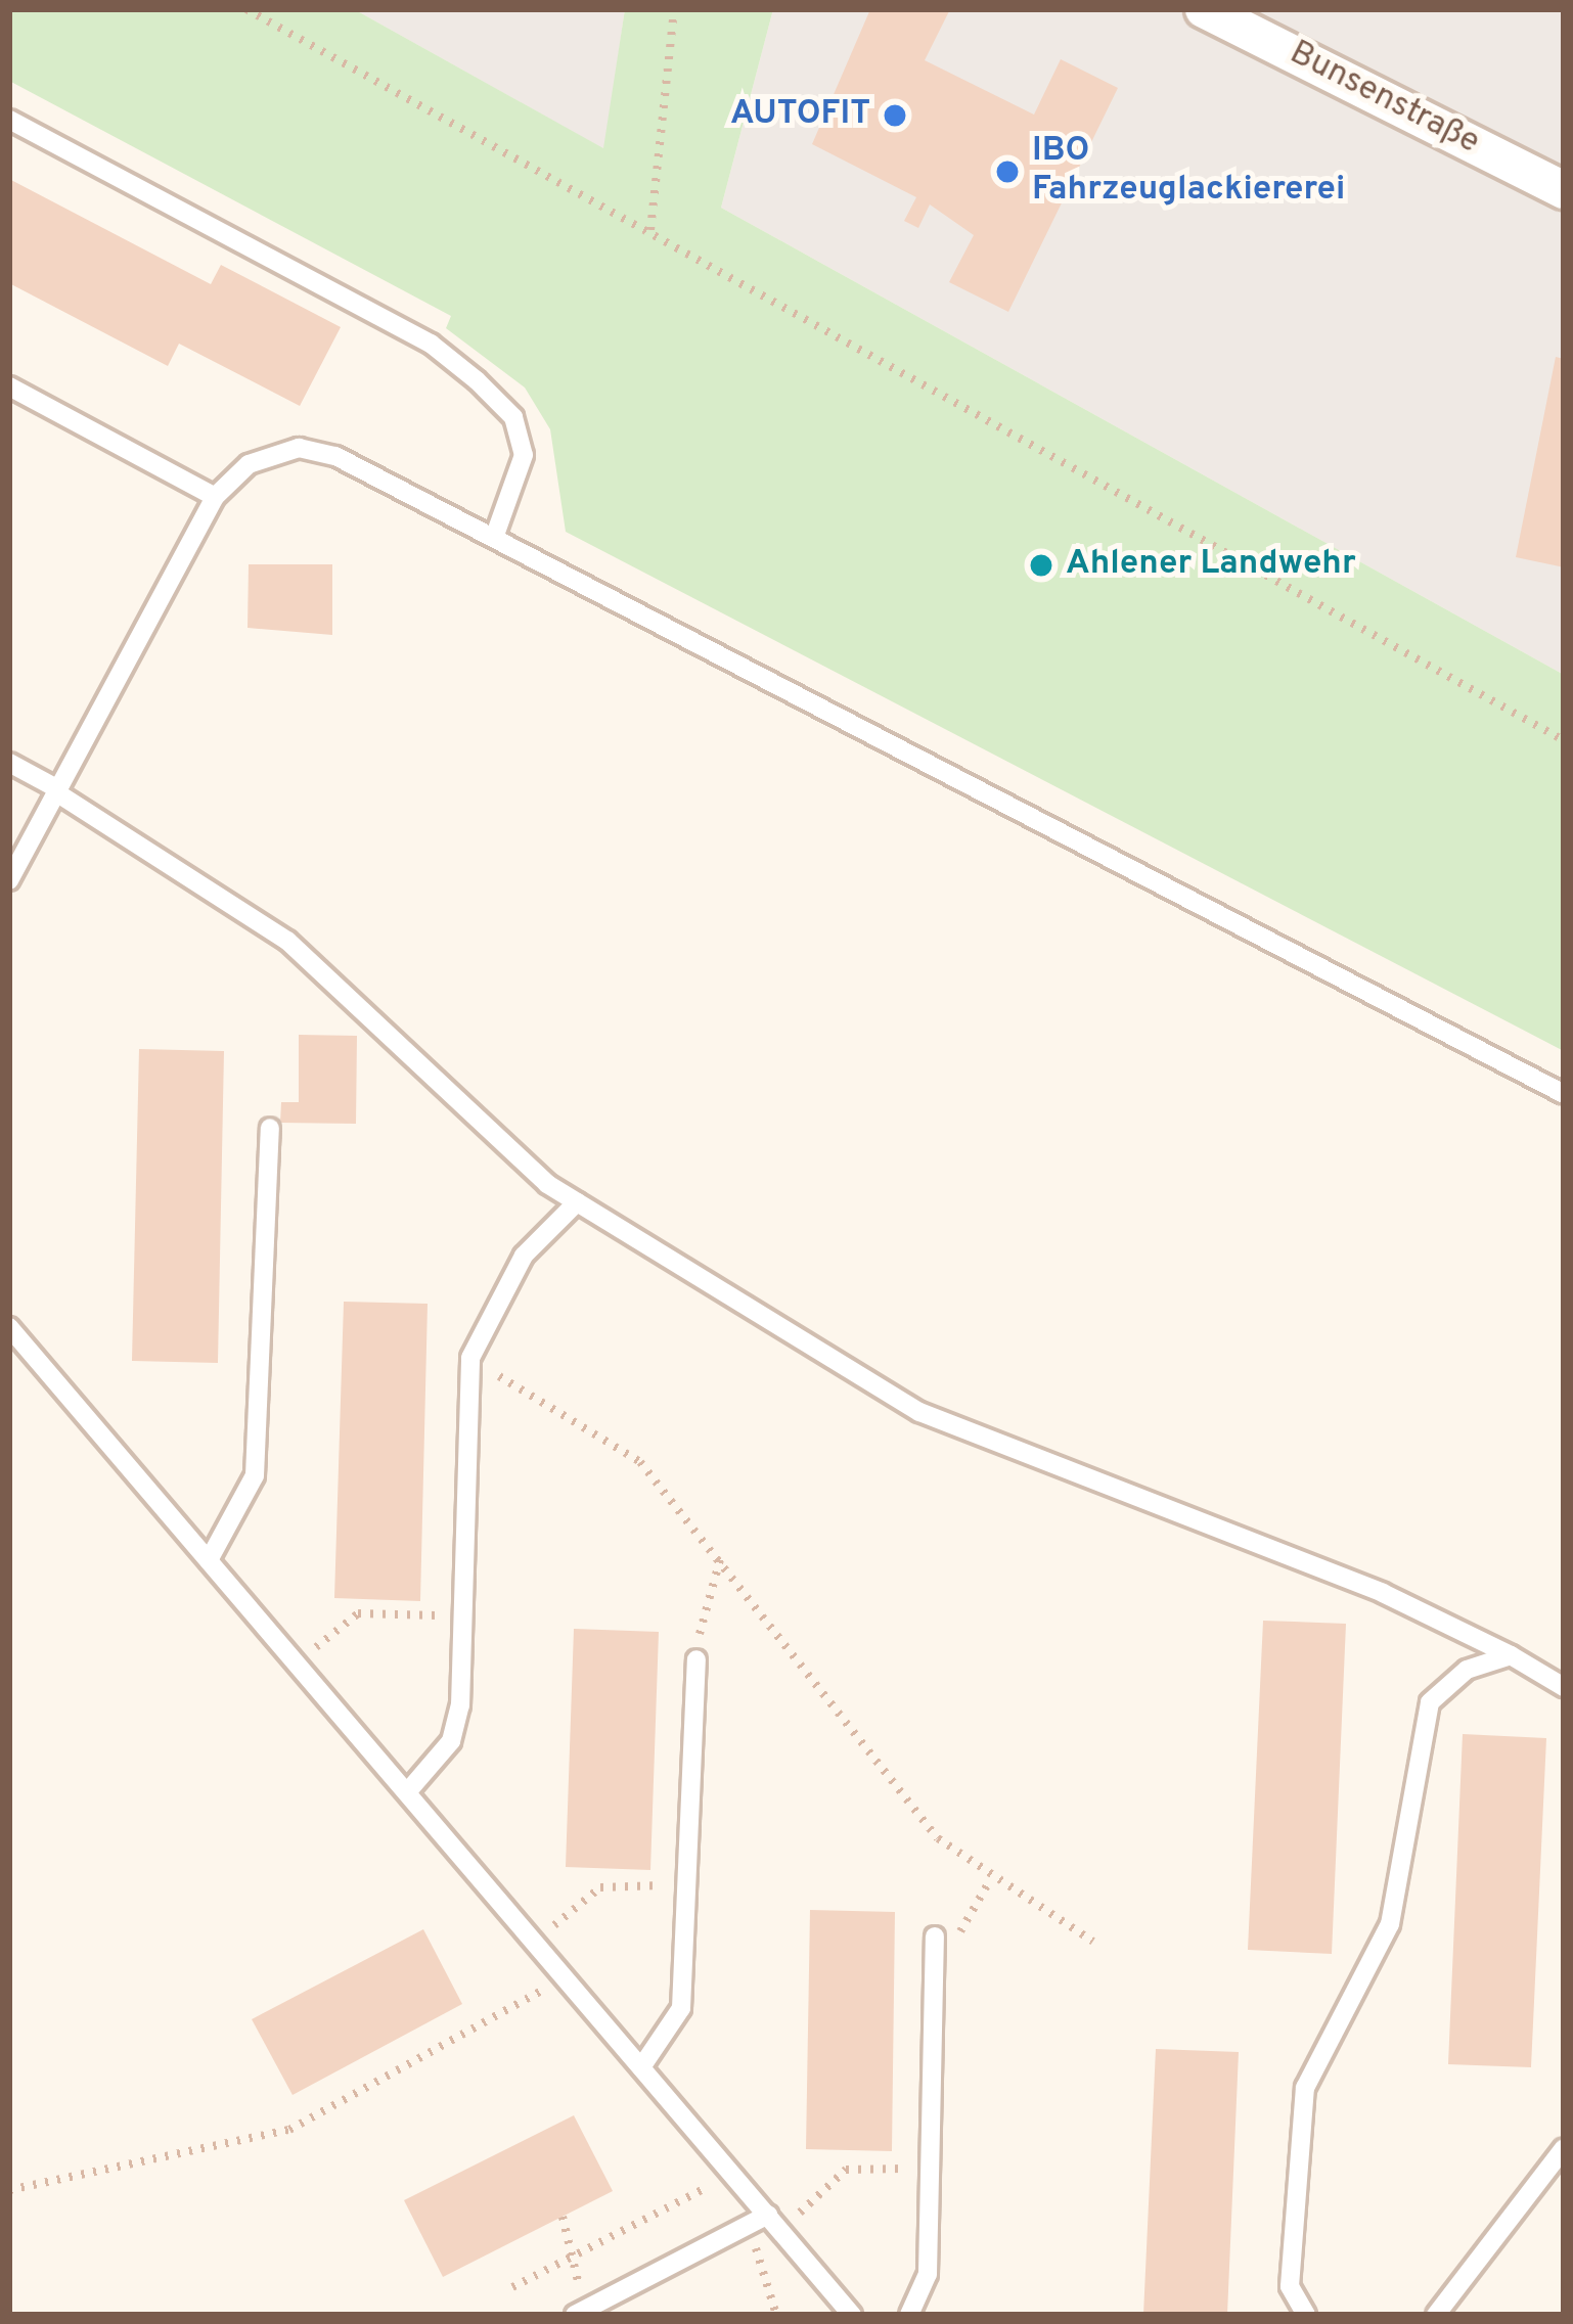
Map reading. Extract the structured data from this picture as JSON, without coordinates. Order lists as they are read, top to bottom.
{
  "streets": {
    "street": ["Bunsenstraße"]
  },
  "places": ["AUTOFIT", "IBO Fahrzeuglackiererei", "Ahlener Landwehr"]
}
